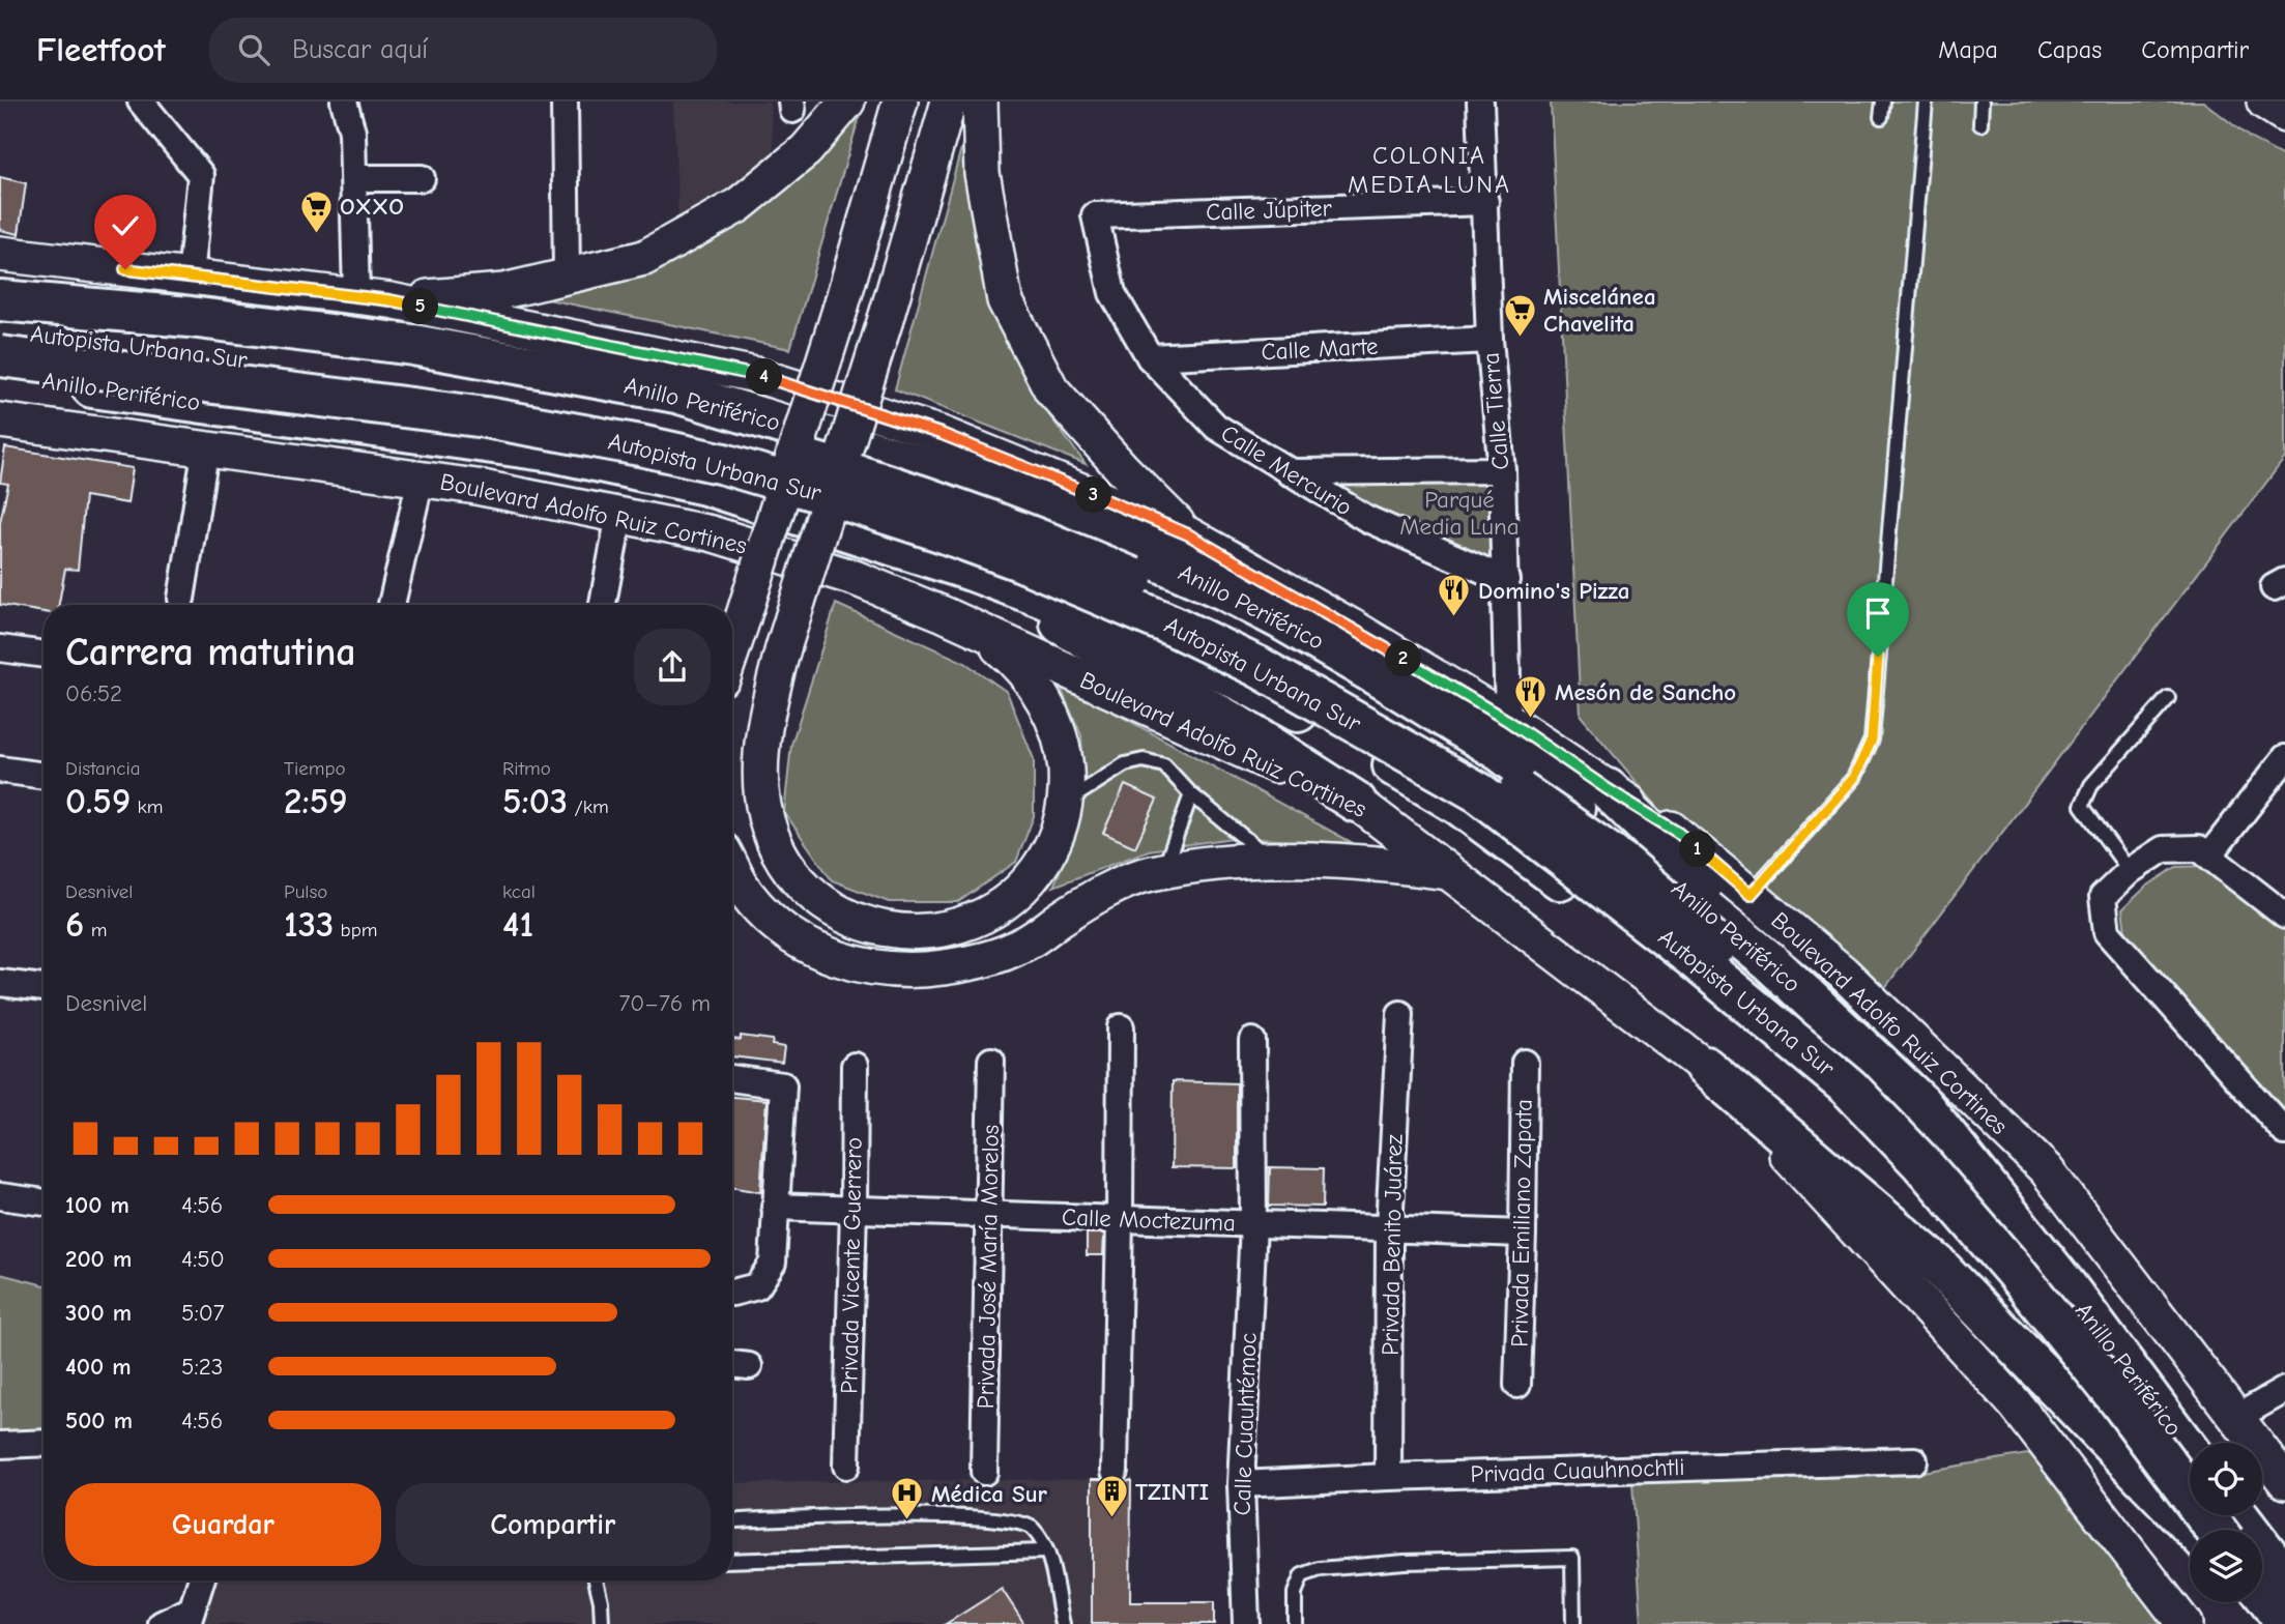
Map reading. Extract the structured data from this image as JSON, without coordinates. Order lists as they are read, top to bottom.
{
  "streets": {
    "highway": ["Autopista Urbana Sur", "Anillo Periférico"],
    "main road": ["Boulevard Adolfo Ruiz Cortines"],
    "street": [
      "Calle Júpiter",
      "Calle Marte",
      "Calle Tierra",
      "Calle Mercurio",
      "Calle Moctezuma",
      "Privada Emiliano Zapata",
      "Privada Benito Juárez",
      "Privada Vicente Guerrero",
      "Privada José María Morelos",
      "Calle Cuauhtémoc",
      "Privada Cuauhnochtli"
    ]
  },
  "crossings": [
    ["Calle Júpiter", "Calle Tierra"],
    ["Calle Júpiter", "Calle Mercurio"],
    ["Calle Marte", "Calle Tierra"],
    ["Calle Marte", "Calle Mercurio"],
    ["Calle Tierra", "Calle Mercurio"],
    ["Calle Tierra", "Boulevard Adolfo Ruiz Cortines"],
    ["Calle Moctezuma", "Privada Emiliano Zapata"],
    ["Calle Moctezuma", "Privada Benito Juárez"],
    ["Calle Moctezuma", "Privada Vicente Guerrero"],
    ["Calle Moctezuma", "Privada José María Morelos"],
    ["Calle Moctezuma", "Calle Cuauhtémoc"],
    ["Privada Benito Juárez", "Privada Cuauhnochtli"],
    ["Calle Cuauhtémoc", "Privada Cuauhnochtli"]
  ],
  "districts": ["COLONIA MEDIA LUNA"],
  "parks": ["Parqué Media Luna"],
  "places": {
    "supermarket": ["OXXO", "Miscelánea Chavelita"],
    "restaurant": ["Domino's Pizza", "Mesón de Sancho"],
    "building": ["TZINTI"],
    "hospital": ["Médica Sur"]
  },
  "page": {
    "header": "Fleetfoot",
    "search": "Buscar aquí",
    "nav": ["Mapa", "Capas", "Compartir"],
    "pins": [
      "5",
      "4",
      "3",
      "2",
      "1"
    ],
    "heading": ["Carrera matutina", "06:52"],
    "stats": [
      ["Distancia", "0.59 km"],
      ["Tiempo", "2:59"],
      ["Ritmo", "5:03 /km"],
      ["Desnivel", "6 m"],
      ["Pulso", "133 bpm"],
      ["kcal", "41"]
    ],
    "chart": ["Desnivel", "70–76 m"],
    "list": [
      {
        "name": "100 m",
        "note": "4:56"
      },
      {
        "name": "200 m",
        "note": "4:50"
      },
      {
        "name": "300 m",
        "note": "5:07"
      },
      {
        "name": "400 m",
        "note": "5:23"
      },
      {
        "name": "500 m",
        "note": "4:56"
      }
    ],
    "buttons": ["Guardar", "Compartir"]
  }
}
